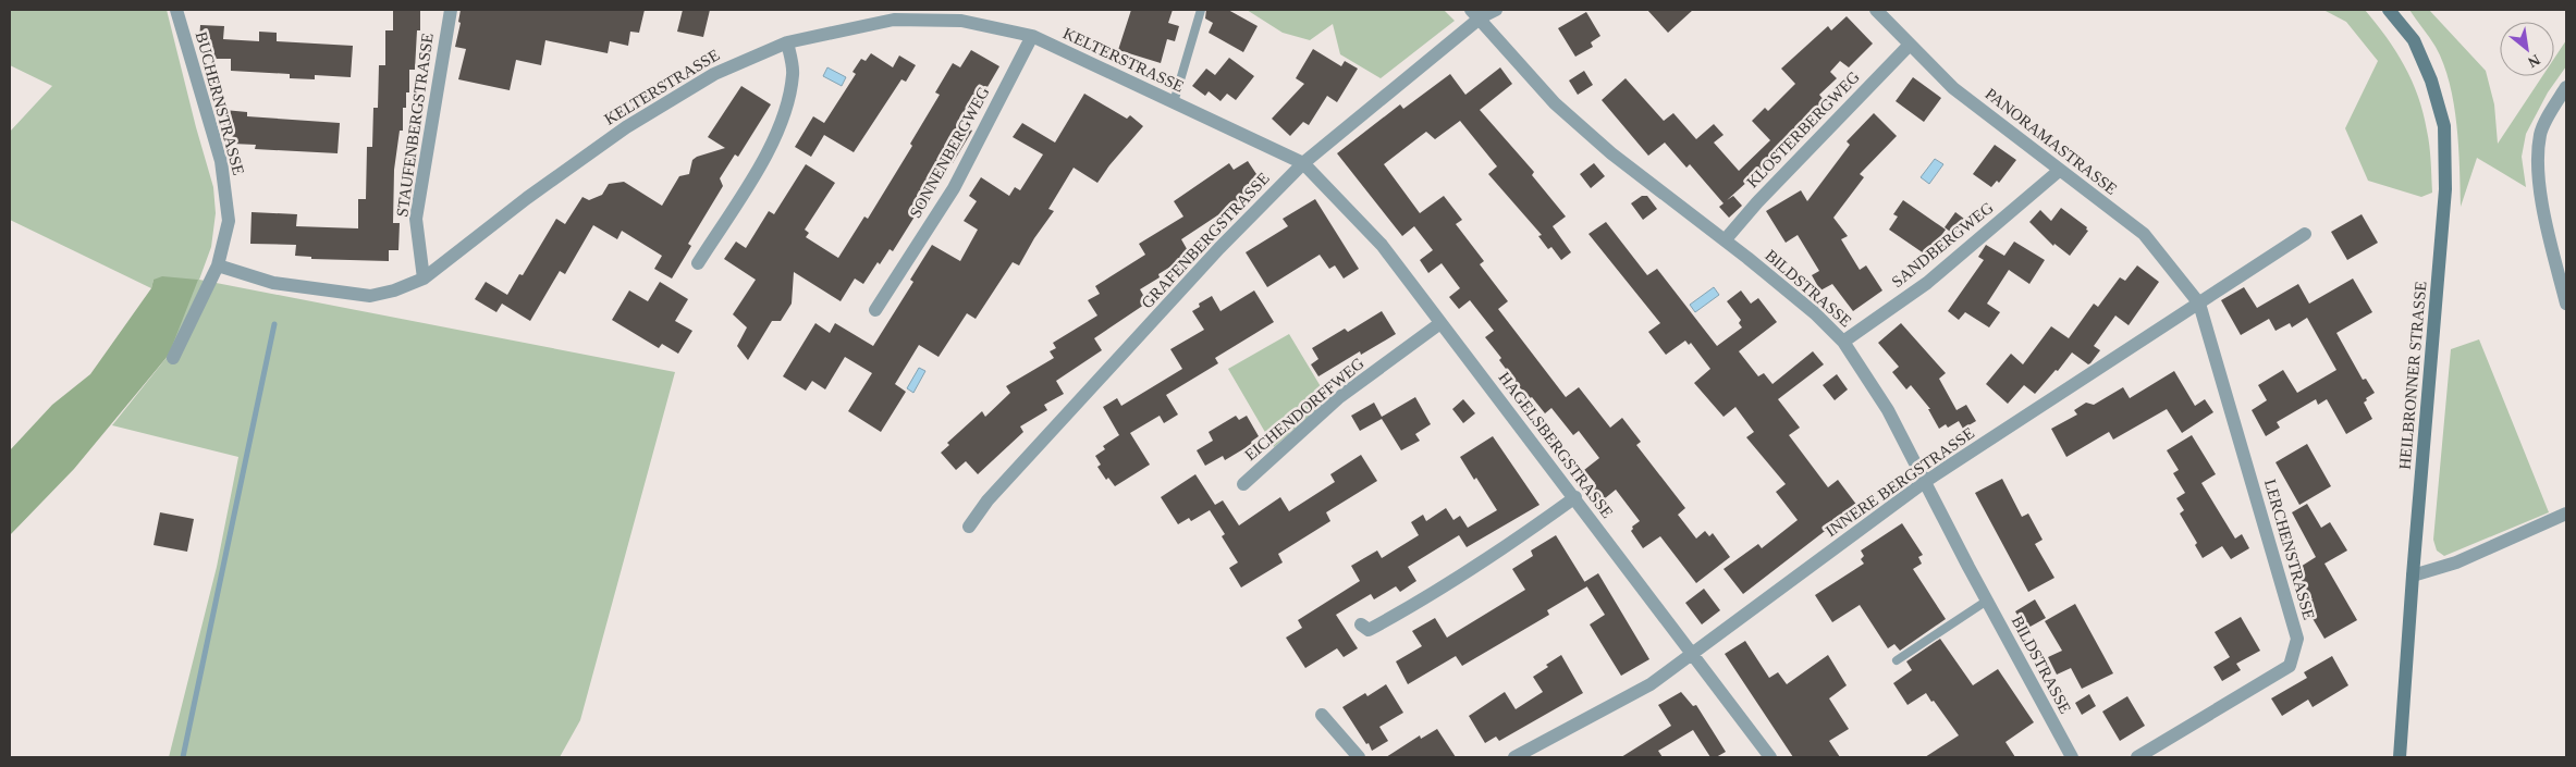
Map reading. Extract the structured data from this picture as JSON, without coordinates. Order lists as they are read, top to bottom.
{
  "streets": {
    "main road": ["HEILBRONNER STRASSE"],
    "street": [
      "KELTERSTRASSE",
      "BUCHERNSTRASSE",
      "STAUFENBERGSTRASSE",
      "KLOSTERBERGWEG",
      "PANORAMASTRASSE",
      "SONNENBERGWEG",
      "GRAFENBERGSTRASSE",
      "SANDBERGWEG",
      "BILDSTRASSE",
      "EICHENDORFFWEG",
      "HAGELSBERGSTRASSE",
      "INNERE BERGSTRASSE",
      "LERCHENSTRASSE"
    ]
  },
  "crossings": [
    ["KELTERSTRASSE", "BUCHERNSTRASSE"],
    ["KELTERSTRASSE", "STAUFENBERGSTRASSE"],
    ["KELTERSTRASSE", "SONNENBERGWEG"],
    ["KELTERSTRASSE", "GRAFENBERGSTRASSE"],
    ["KELTERSTRASSE", "HAGELSBERGSTRASSE"],
    ["KLOSTERBERGWEG", "PANORAMASTRASSE"],
    ["KLOSTERBERGWEG", "BILDSTRASSE"],
    ["PANORAMASTRASSE", "SANDBERGWEG"],
    ["PANORAMASTRASSE", "INNERE BERGSTRASSE"],
    ["PANORAMASTRASSE", "LERCHENSTRASSE"],
    ["GRAFENBERGSTRASSE", "BILDSTRASSE"],
    ["GRAFENBERGSTRASSE", "HAGELSBERGSTRASSE"],
    ["SANDBERGWEG", "BILDSTRASSE"],
    ["BILDSTRASSE", "INNERE BERGSTRASSE"],
    ["EICHENDORFFWEG", "HAGELSBERGSTRASSE"],
    ["HAGELSBERGSTRASSE", "INNERE BERGSTRASSE"],
    ["INNERE BERGSTRASSE", "LERCHENSTRASSE"]
  ],
  "north": "bottom right"
}
